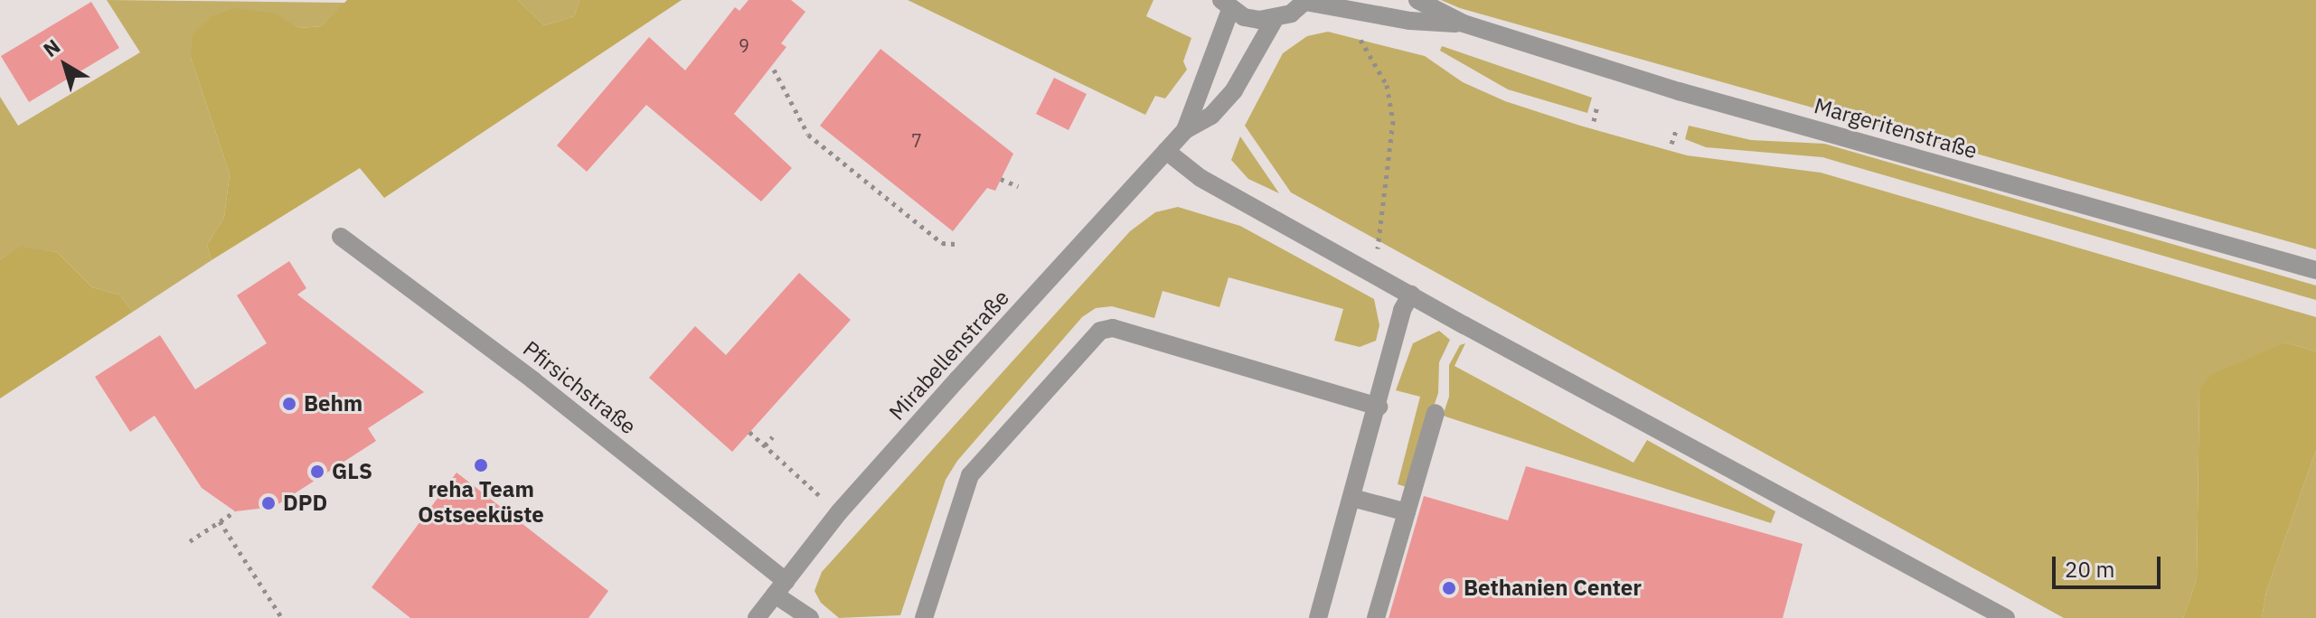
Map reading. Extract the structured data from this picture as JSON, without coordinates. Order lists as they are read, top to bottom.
{
  "streets": {
    "street": ["Margeritenstraße", "Mirabellenstraße", "Pfirsichstraße"]
  },
  "crossings": [
    ["Mirabellenstraße", "Pfirsichstraße"]
  ],
  "places": [
    "Behm",
    "reha Team Ostseeküste",
    "GLS",
    "DPD",
    "Bethanien Center"
  ],
  "house_numbers": ["9", "7"],
  "scale_bar": "20 m",
  "north": "top left"
}
